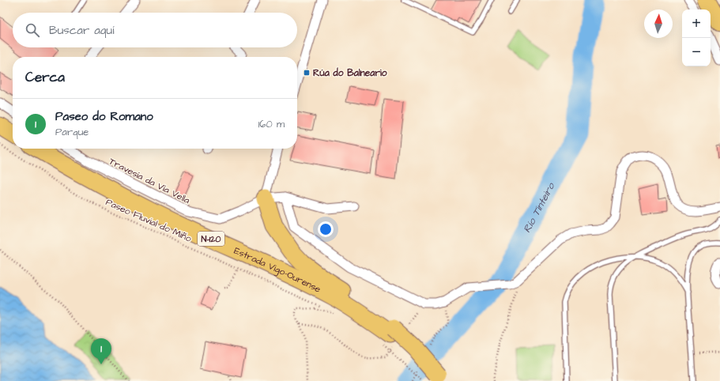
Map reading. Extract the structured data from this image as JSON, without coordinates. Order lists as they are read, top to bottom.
{
  "streets": {
    "highway": ["N-120", "Estrada Vigo-Ourense"],
    "street": ["Travesía da Vía Vella"],
    "path": ["Paseo Fluvial do Miño"]
  },
  "water": ["Río Tinteiro"],
  "places": {
    "transit": ["Rúa do Balneario"]
  },
  "north": "top",
  "page": {
    "map_buttons": ["+", "−"],
    "search": "Buscar aquí",
    "heading": "Cerca",
    "list": [
      {
        "mark": "1",
        "name": "Paseo do Romano",
        "note": "Parque",
        "value": "160 m"
      }
    ],
    "pins": "1"
  }
}
